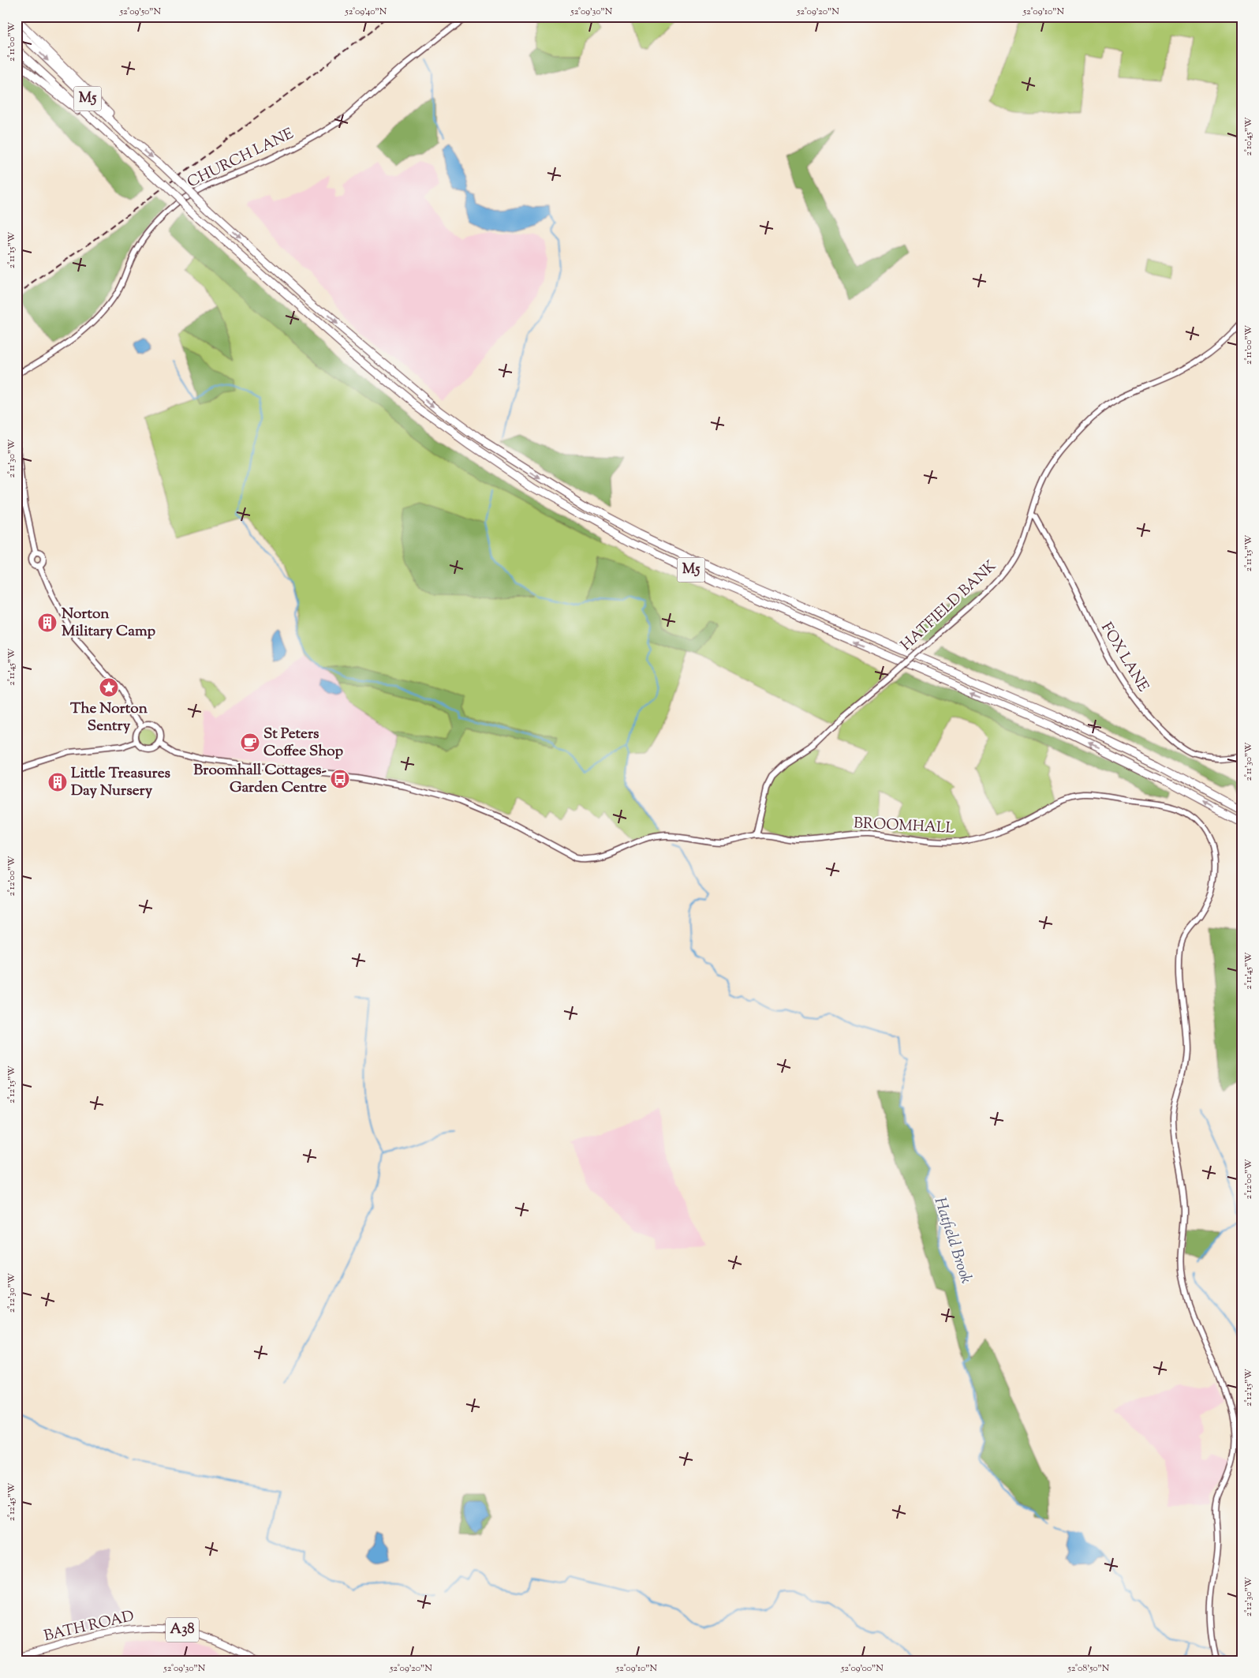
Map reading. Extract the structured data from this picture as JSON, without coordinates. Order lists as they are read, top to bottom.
{
  "streets": {
    "highway": ["M5"],
    "main road": ["BATH ROAD", "A38"],
    "street": [
      "CHURCH LANE",
      "HATFIELD BANK",
      "FOX LANE",
      "BROOMHALL"
    ]
  },
  "crossings": [
    ["HATFIELD BANK", "FOX LANE"],
    ["HATFIELD BANK", "BROOMHALL"]
  ],
  "water": ["Hatfield Brook"],
  "places": {
    "building": ["Norton Military Camp", "Little Treasures Day Nursery"],
    "place": ["The Norton Sentry"],
    "cafe": ["St Peters Coffee Shop"],
    "bus stop": ["Broomhall Cottages- Garden Centre"]
  },
  "coordinates": [
    "52°09'50\"N",
    "52°09'40\"N",
    "52°09'30\"N",
    "52°09'20\"N",
    "52°09'10\"N",
    "2°11'00\"W",
    "2°10'45\"W",
    "2°11'15\"W",
    "2°11'30\"W",
    "2°11'45\"W",
    "2°12'00\"W",
    "2°12'15\"W",
    "2°12'30\"W",
    "2°12'45\"W",
    "52°09'00\"N",
    "52°08'50\"N"
  ]
}
